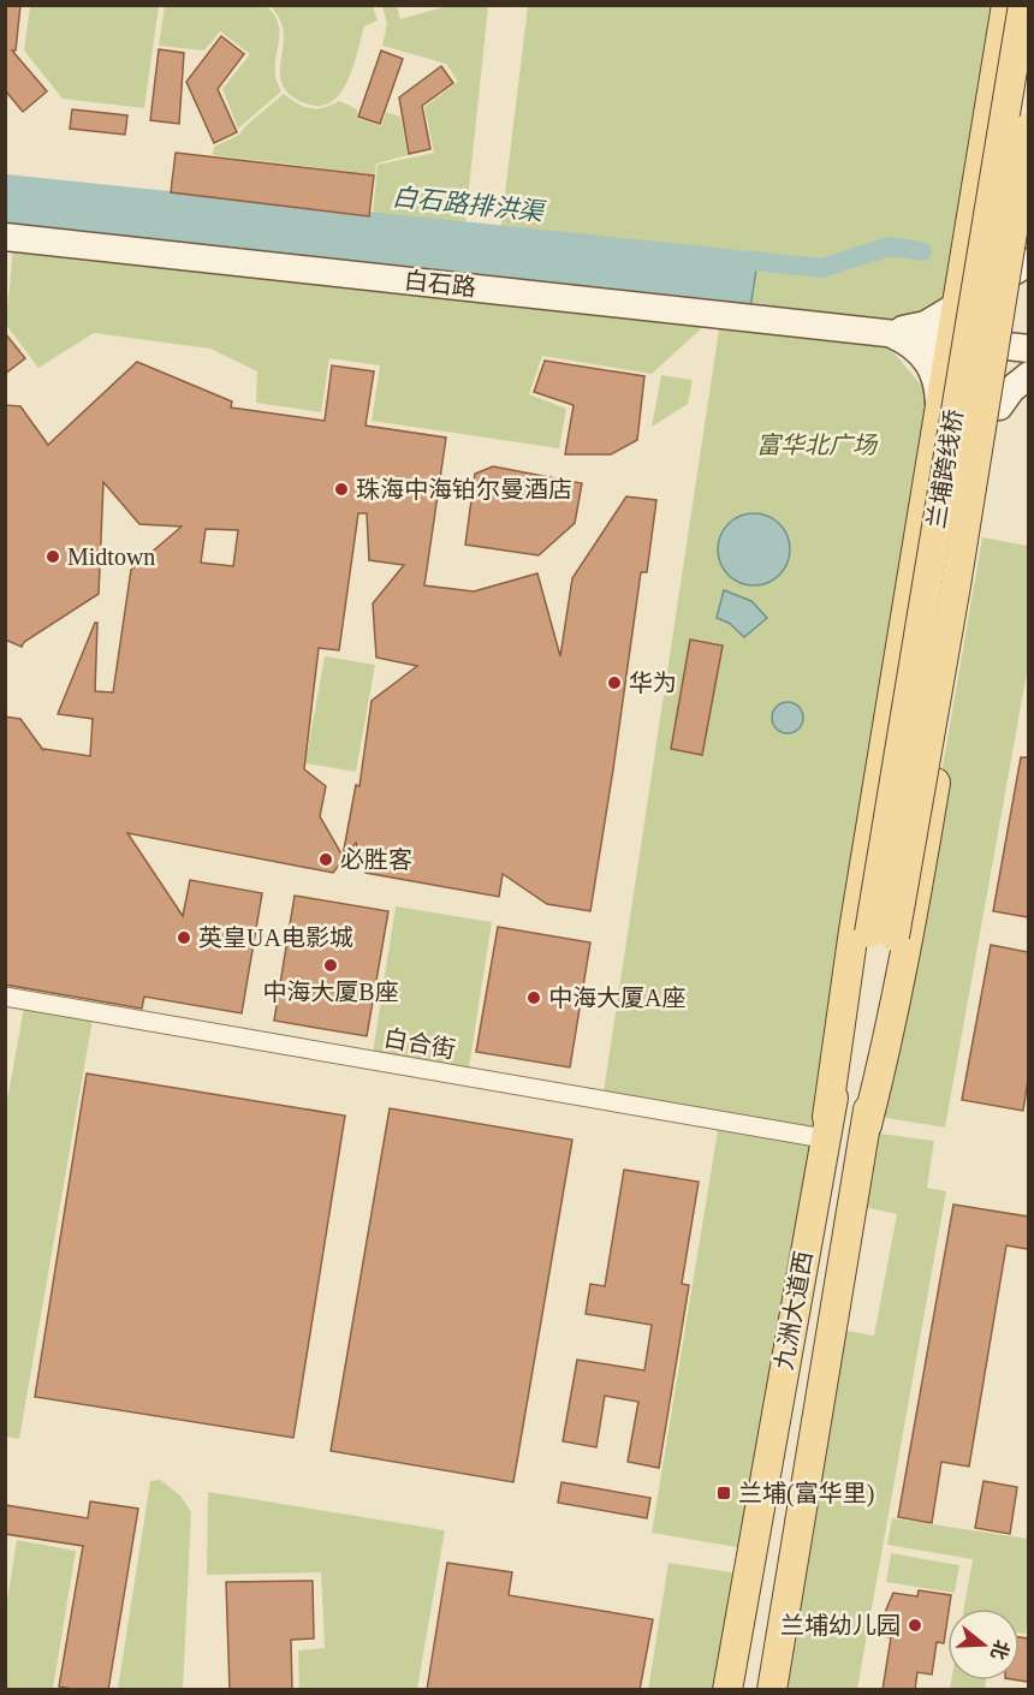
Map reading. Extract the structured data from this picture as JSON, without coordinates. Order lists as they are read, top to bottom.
{
  "streets": {
    "main road": ["白石路", "兰埔跨线桥", "九洲大道西"],
    "street": ["白合街"]
  },
  "crossings": [
    ["兰埔跨线桥", "九洲大道西"],
    ["白合街", "九洲大道西"]
  ],
  "water": ["白石路排洪渠"],
  "parks": ["富华北广场"],
  "places": {
    "other": [
      "珠海中海铂尔曼酒店",
      "Midtown",
      "华为",
      "必胜客",
      "英皇UA电影城",
      "中海大厦B座",
      "中海大厦A座",
      "兰埔幼儿园"
    ],
    "transit": ["兰埔(富华里)"]
  },
  "north": "right"
}
